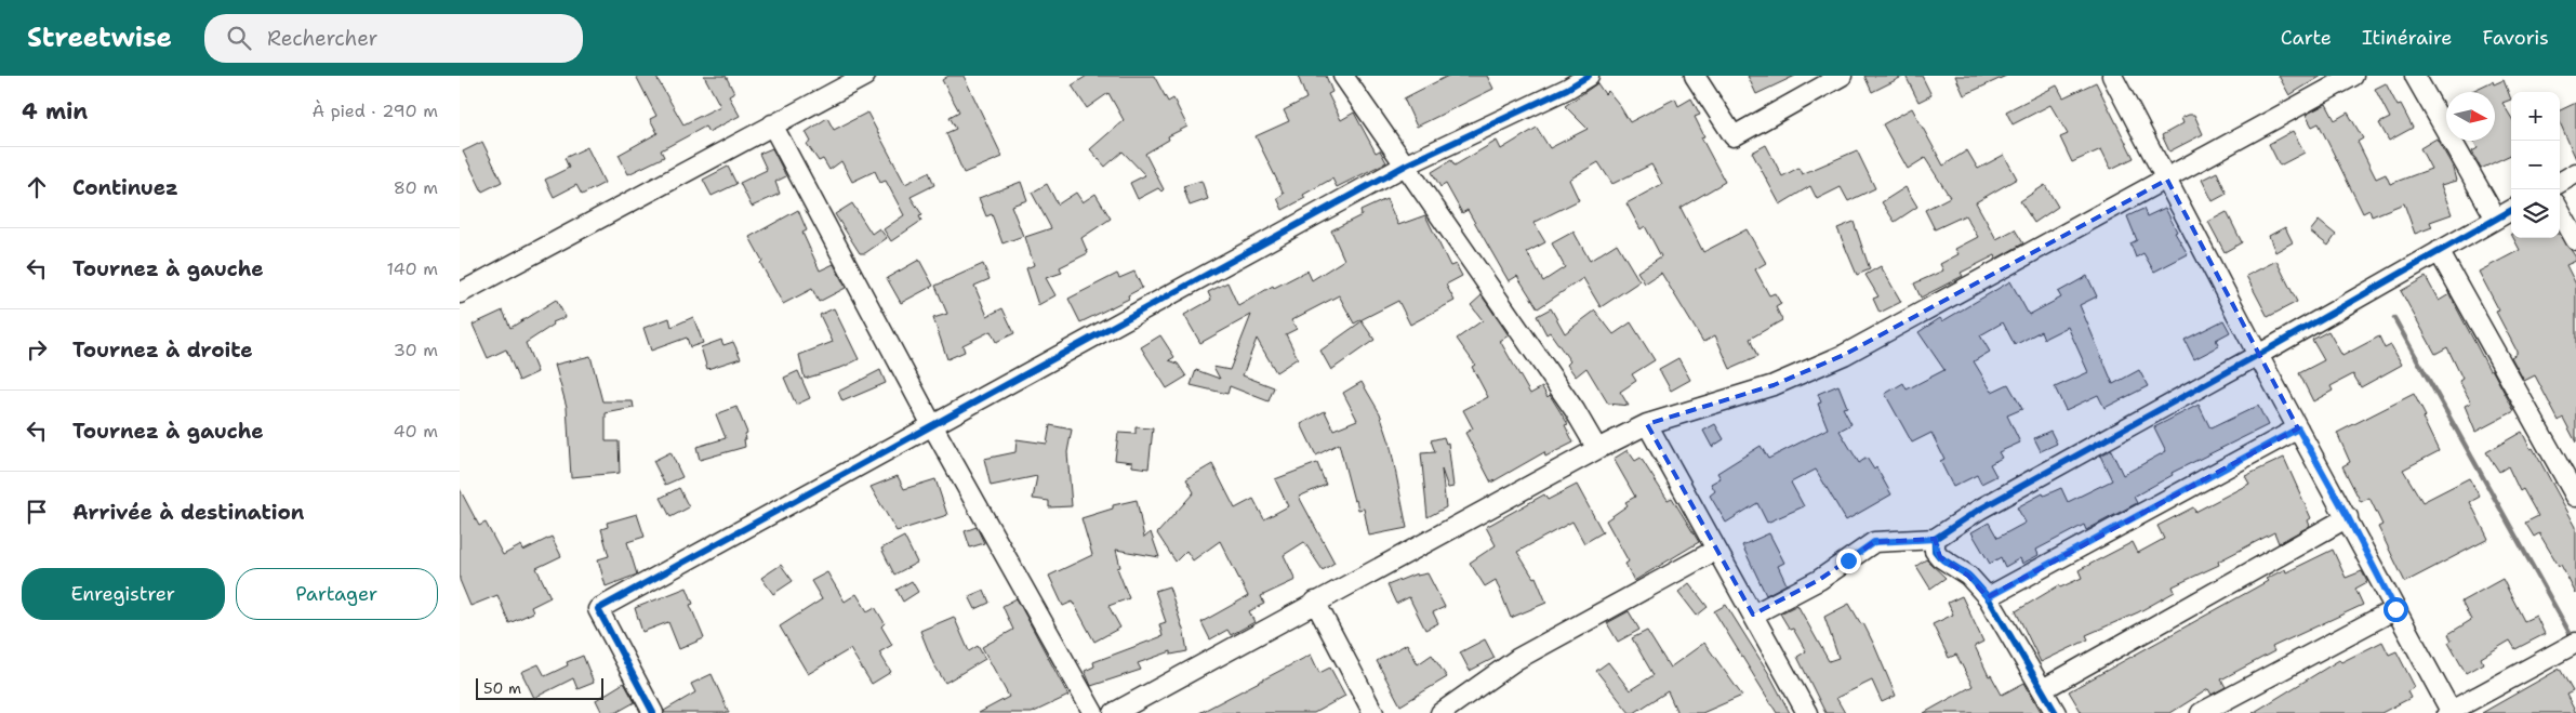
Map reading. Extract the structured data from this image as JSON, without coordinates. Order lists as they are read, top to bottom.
{
  "scale_bar": "50 m",
  "north": "right",
  "page": {
    "header": "Streetwise",
    "search": "Rechercher",
    "nav": ["Carte", "Itinéraire", "Favoris"],
    "heading": ["4 min", "À pied · 290 m"],
    "map_buttons": ["+", "−"],
    "list": [
      ["Continuez", "80 m"],
      ["Tournez à gauche", "140 m"],
      ["Tournez à droite", "30 m"],
      ["Tournez à gauche", "40 m"],
      "Arrivée à destination"
    ],
    "buttons": ["Enregistrer", "Partager"],
    "scale": "50 m"
  }
}
